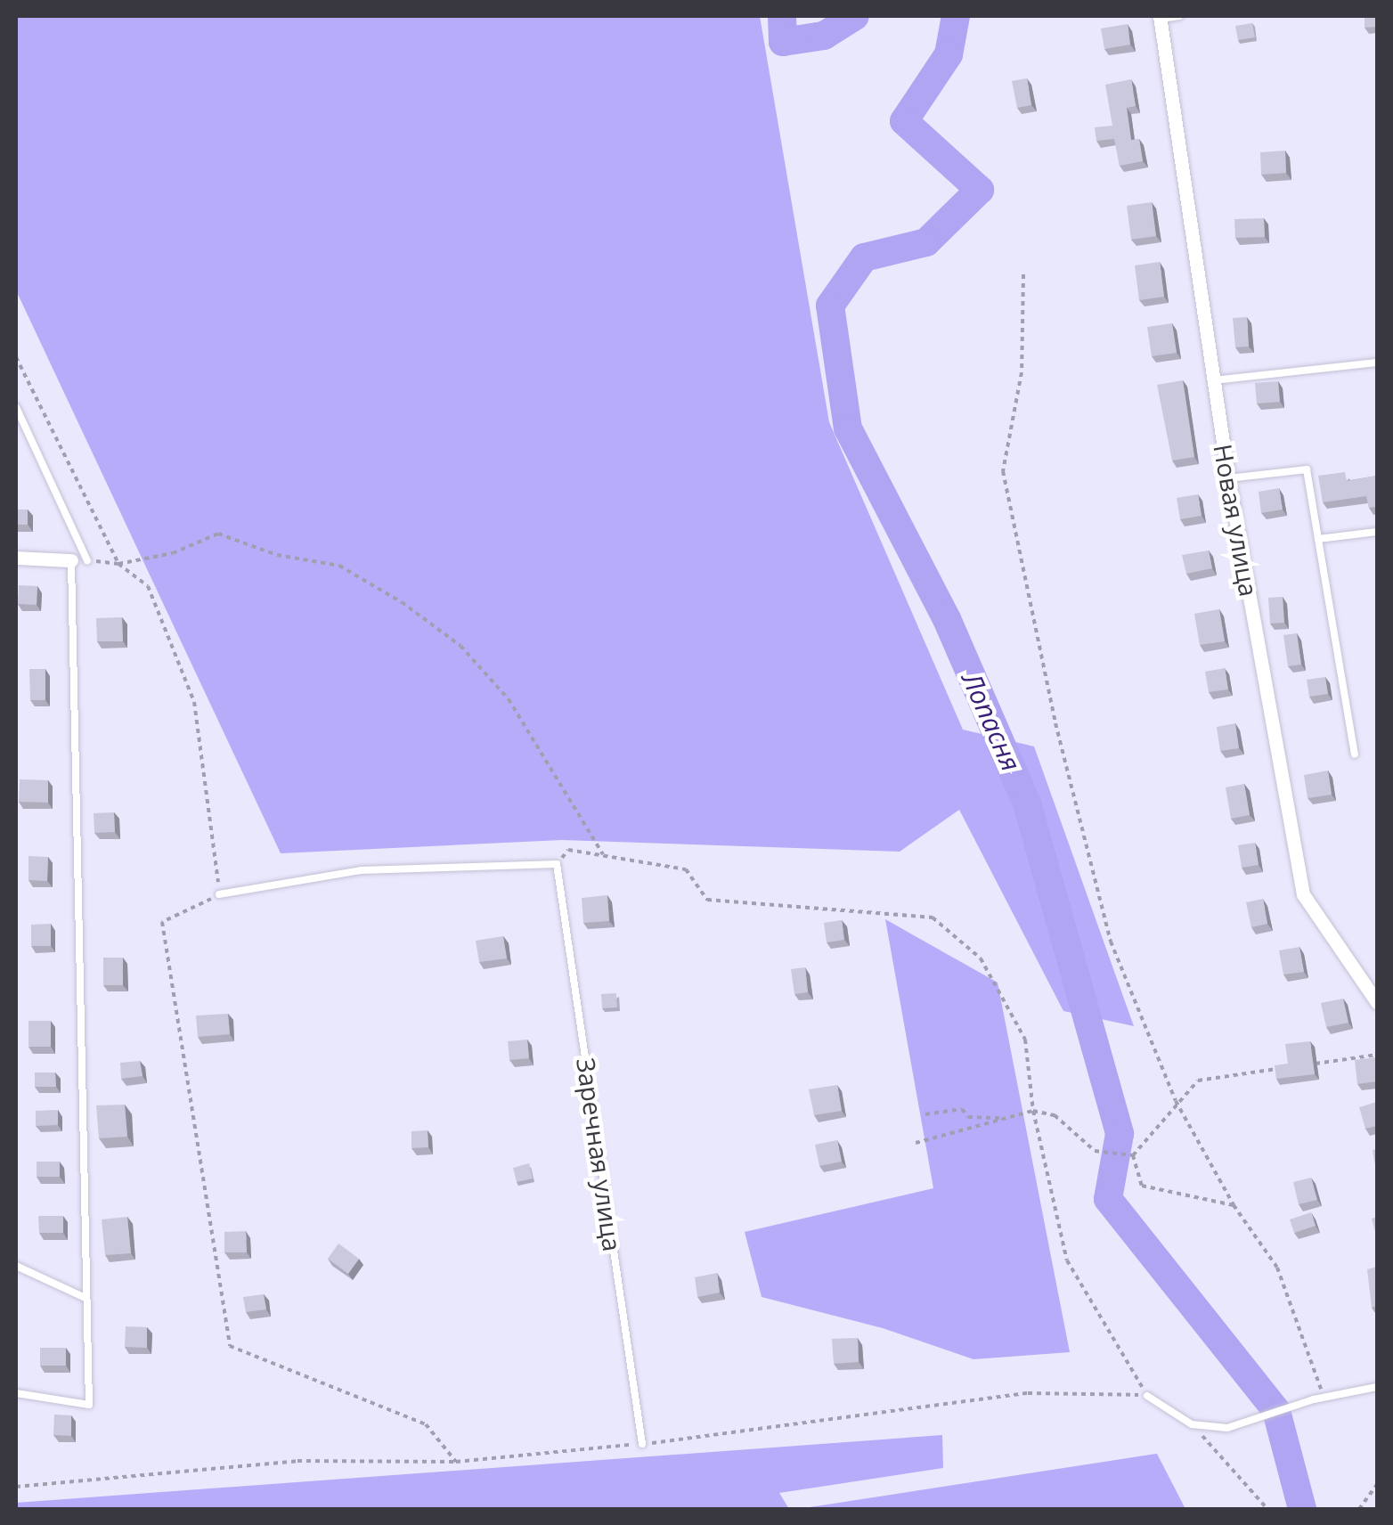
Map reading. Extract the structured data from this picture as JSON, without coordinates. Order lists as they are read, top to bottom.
{
  "streets": {
    "street": ["Новая улица"],
    "lane": ["Заречная улица"]
  },
  "water": ["Лопасня"]
}
